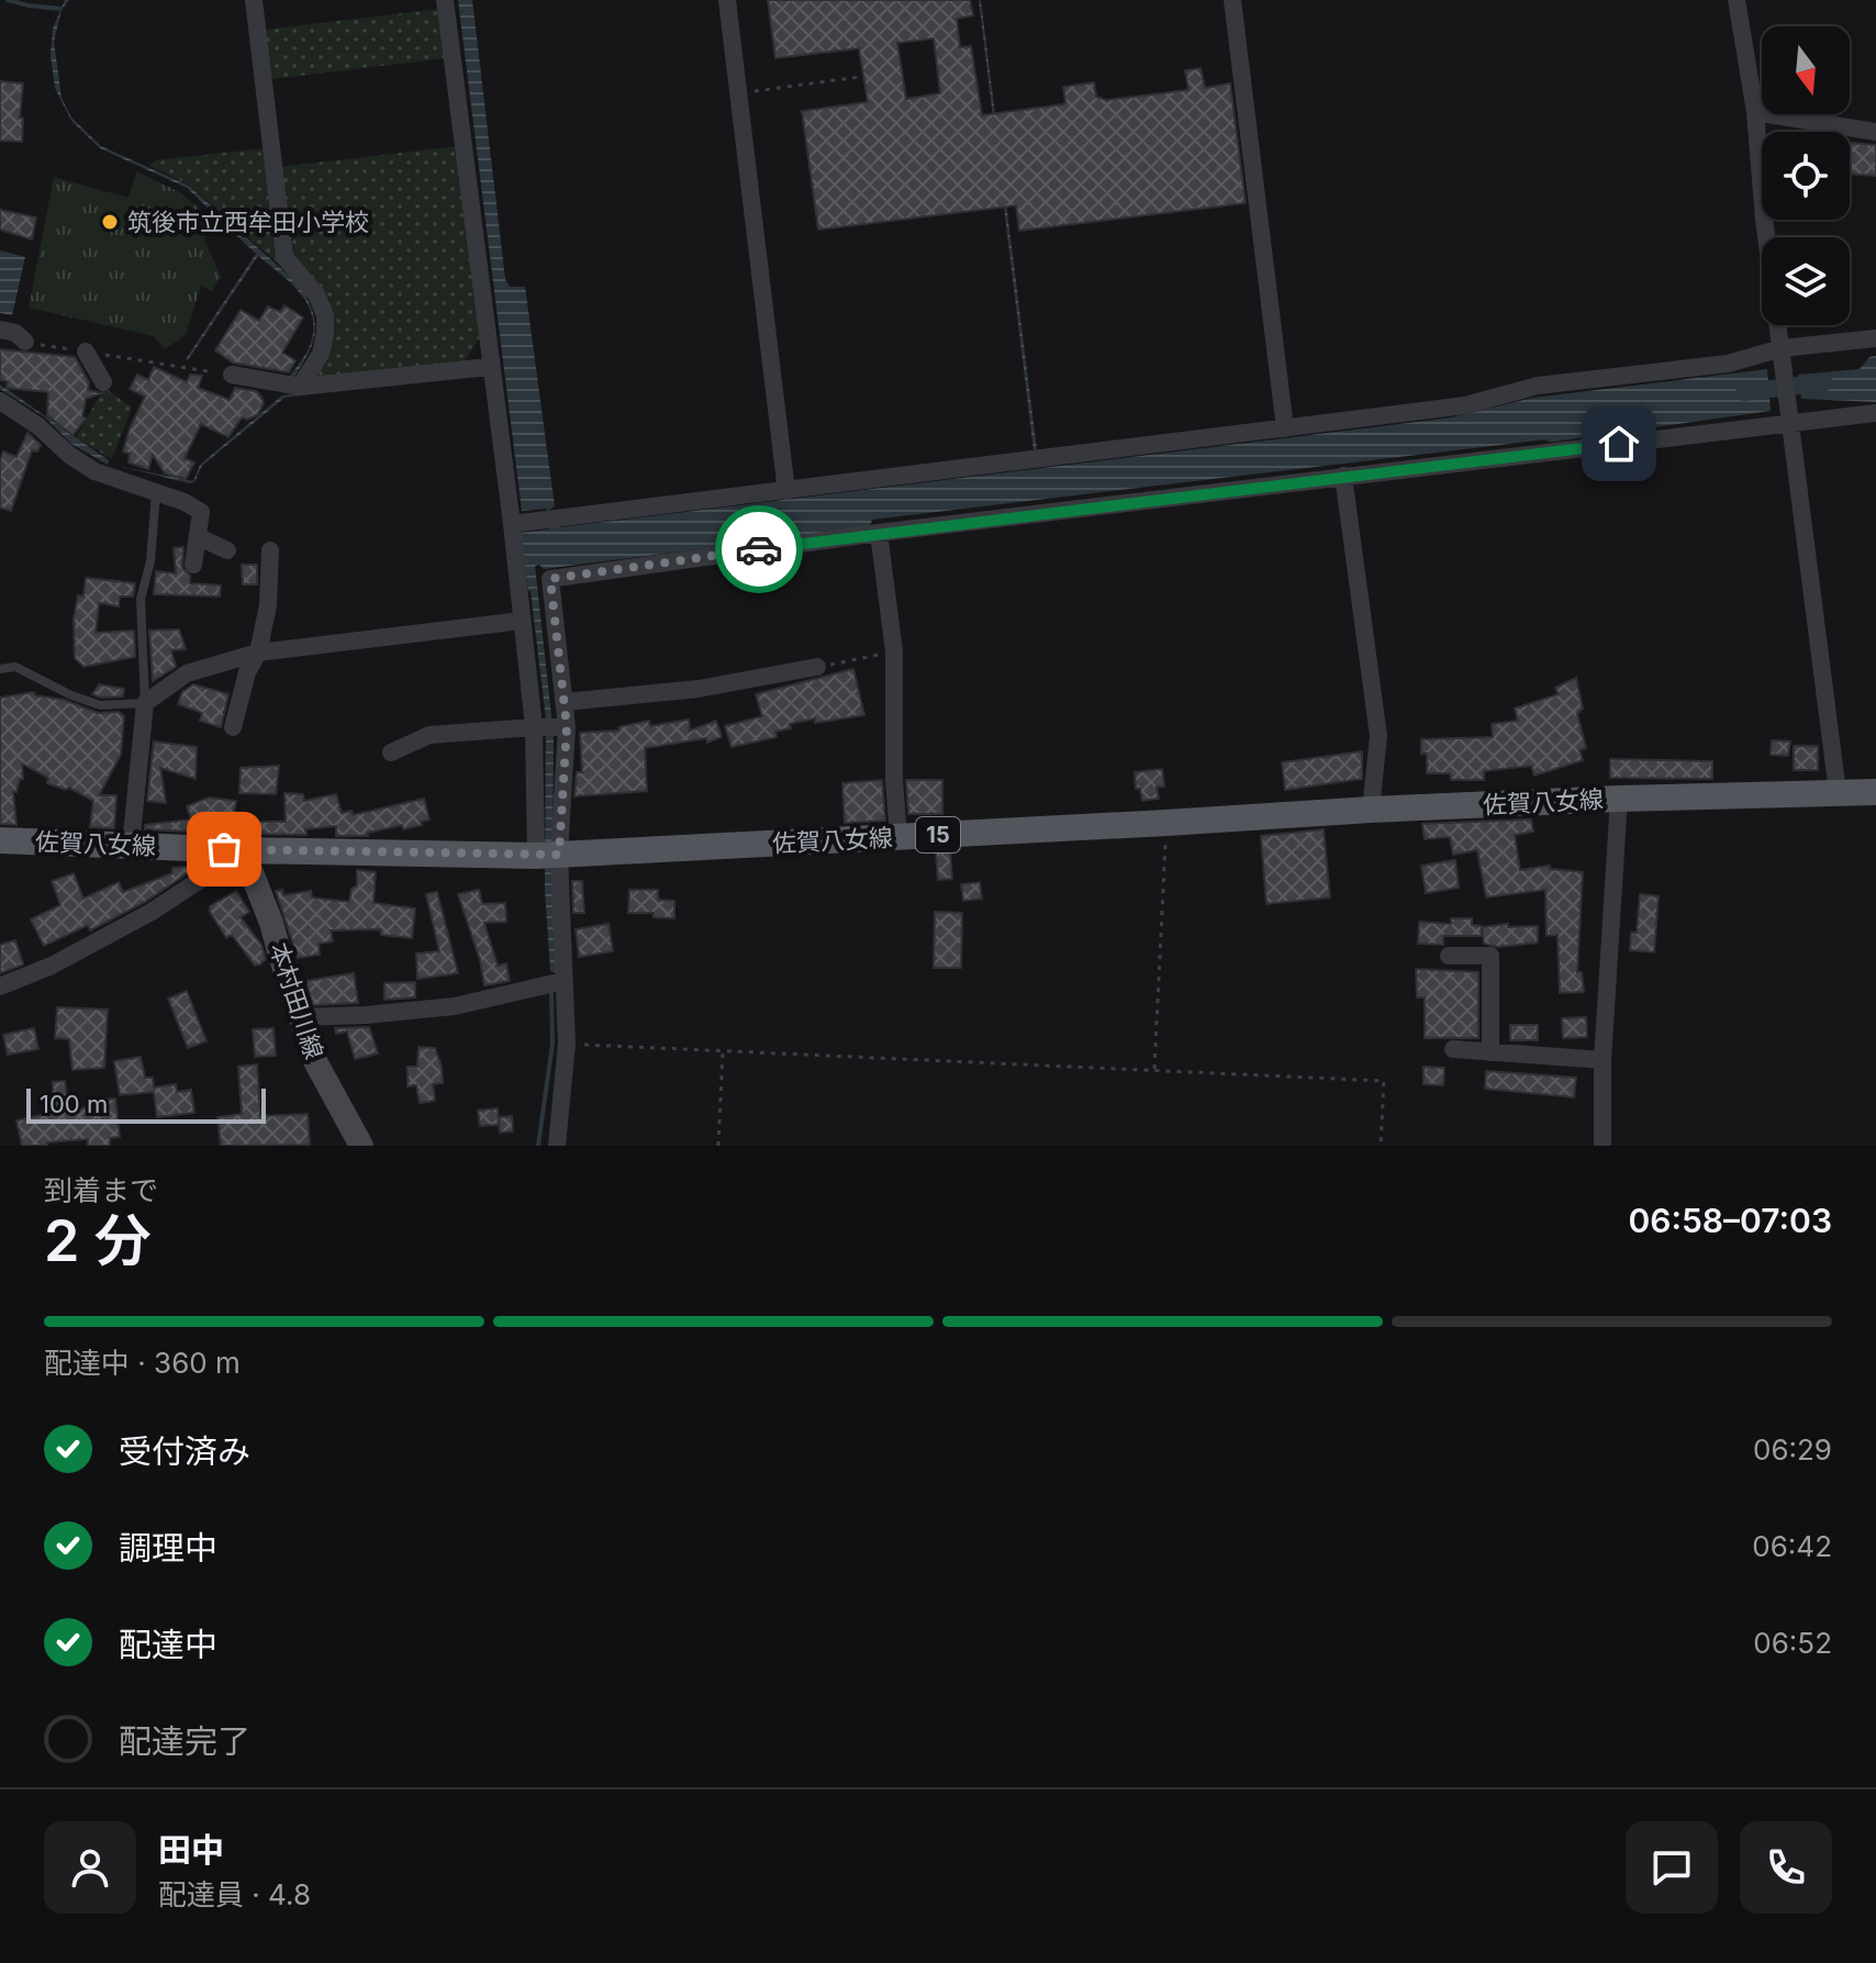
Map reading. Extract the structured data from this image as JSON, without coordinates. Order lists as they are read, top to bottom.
{
  "streets": {
    "main road": ["佐賀八女線", "15", "本村田川線"]
  },
  "crossings": [
    ["佐賀八女線", "本村田川線"]
  ],
  "places": ["筑後市立西牟田小学校"],
  "scale_bar": "100 m",
  "north": "bottom",
  "page": {
    "scale": "100 m",
    "heading": ["2 分", "到着まで", "06:58–07:03"],
    "panel": ["田中", "配達員 · 4.8"],
    "bar": "配達中 · 360 m",
    "list": [
      ["受付済み", "06:29"],
      ["調理中", "06:42"],
      ["配達中", "06:52"],
      "配達完了"
    ]
  }
}
